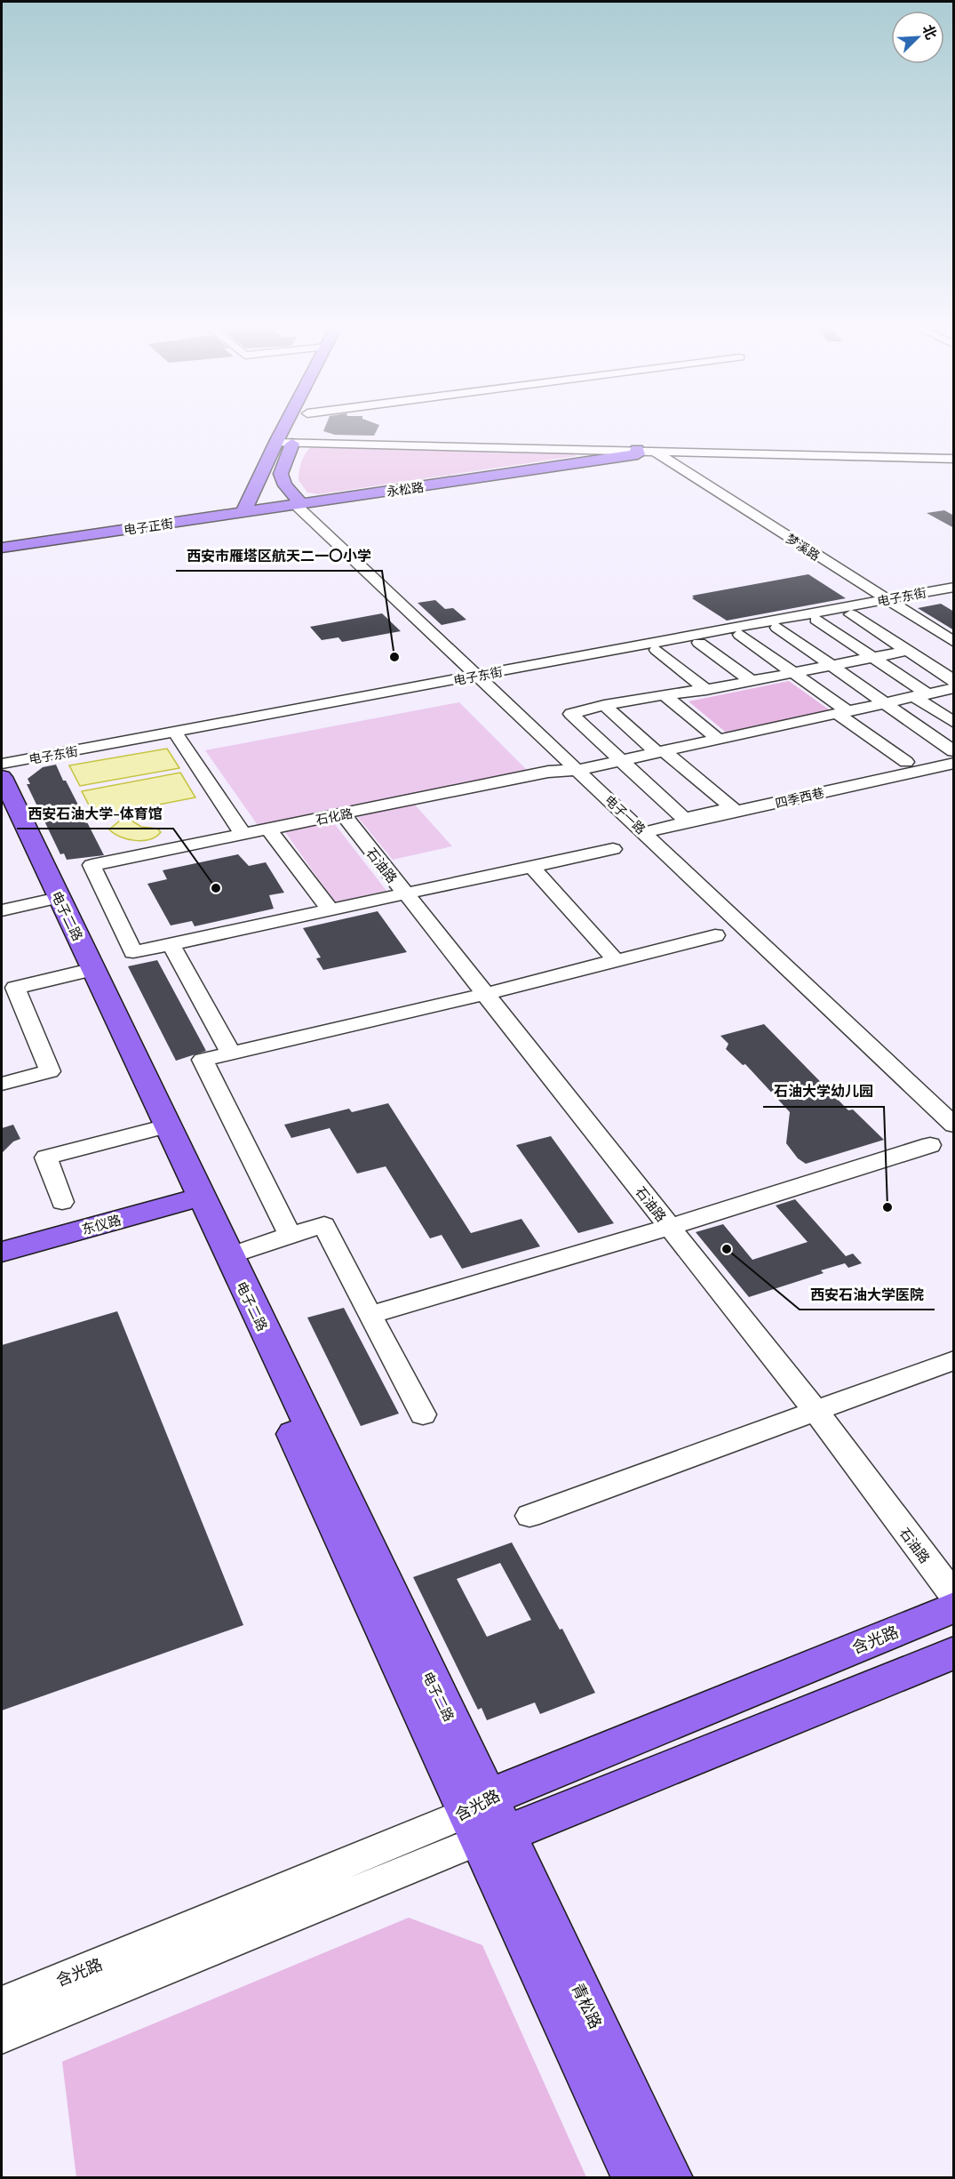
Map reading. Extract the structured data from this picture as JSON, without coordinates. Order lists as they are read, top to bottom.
{
  "streets": {
    "main road": [
      "永松路",
      "电子正街",
      "电子一路",
      "电子二路",
      "东仪路",
      "含光路",
      "青松路"
    ],
    "street": [
      "梦溪路",
      "电子东街",
      "四季西巷",
      "石化路",
      "石油路"
    ]
  },
  "crossings": [
    ["永松路", "电子正街"],
    ["永松路", "梦溪路"],
    ["永松路", "电子一路"],
    ["电子正街", "电子一路"],
    ["梦溪路", "电子东街"],
    ["电子东街", "电子一路"],
    ["四季西巷", "电子一路"],
    ["电子一路", "石化路"],
    ["石化路", "石油路"],
    ["电子二路", "东仪路"],
    ["电子二路", "含光路"],
    ["电子二路", "青松路"],
    ["含光路", "青松路"]
  ],
  "places": [
    "西安市雁塔区航天二一〇小学",
    "西安石油大学-体育馆",
    "石油大学幼儿园",
    "西安石油大学医院"
  ],
  "north": "top right"
}
